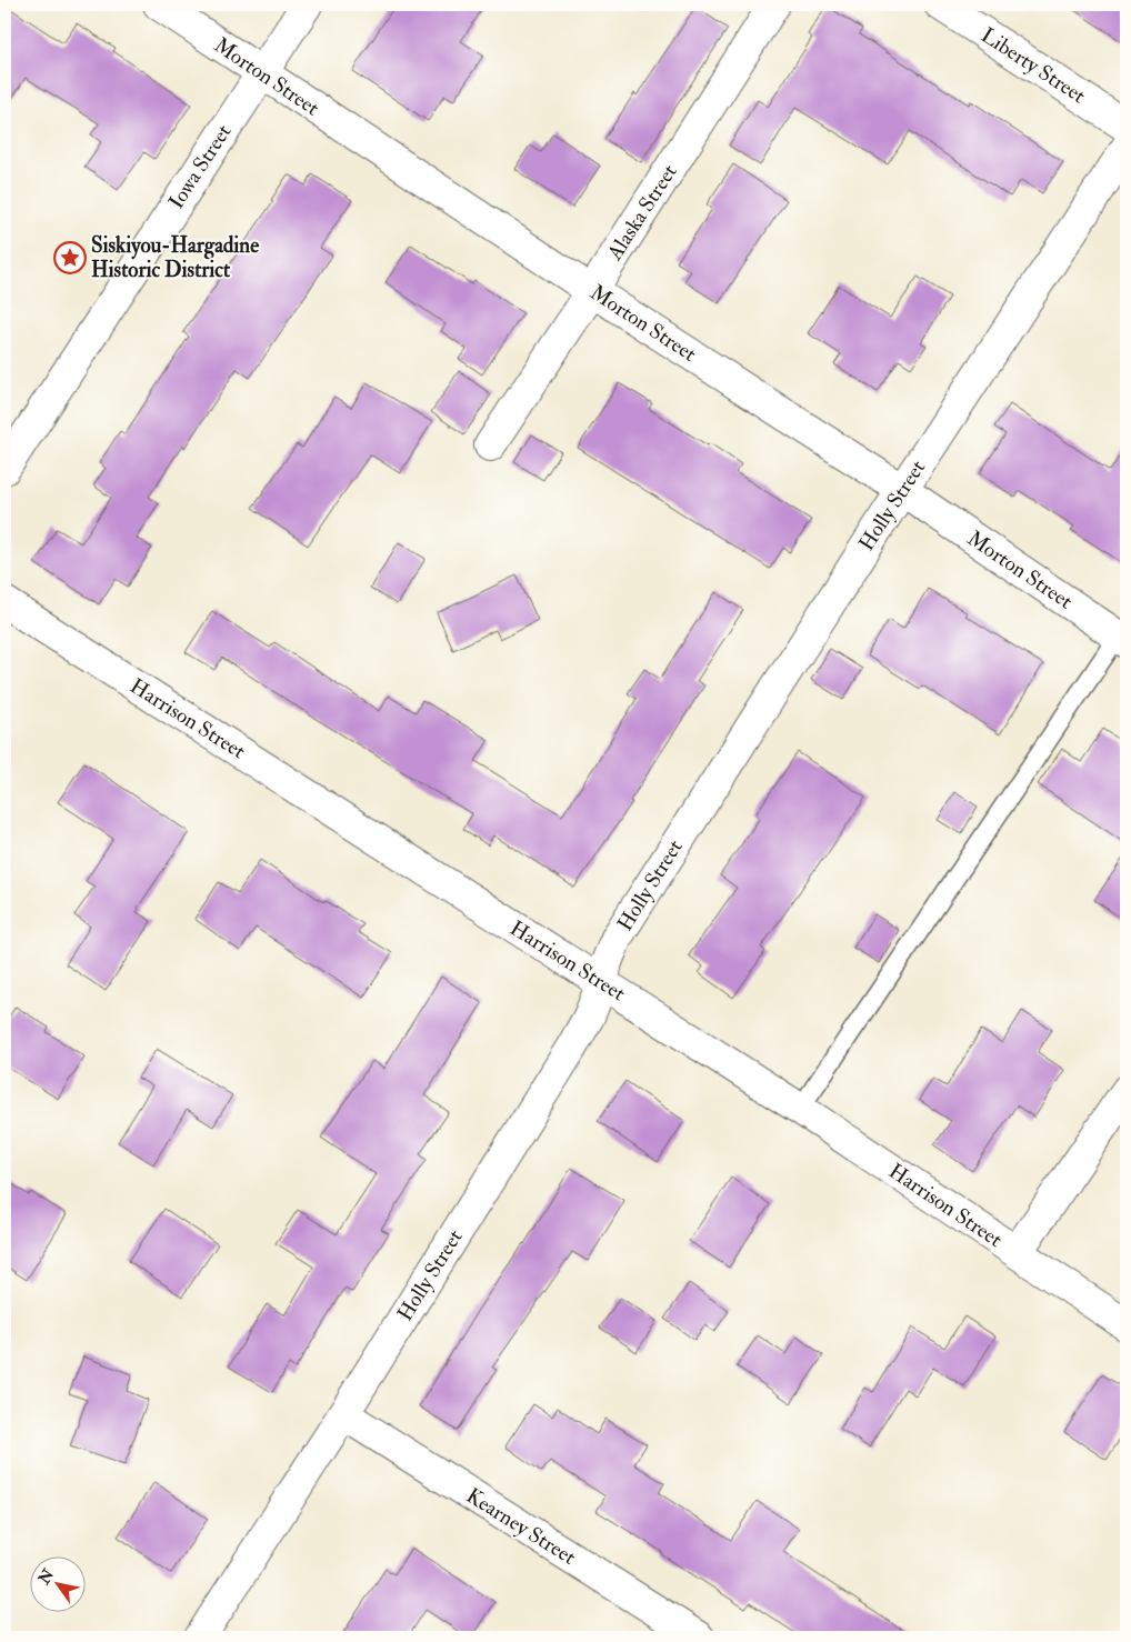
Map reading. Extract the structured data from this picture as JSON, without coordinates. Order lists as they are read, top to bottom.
{
  "streets": {
    "street": [
      "Liberty Street",
      "Morton Street",
      "Iowa Street",
      "Alaska Street",
      "Holly Street",
      "Harrison Street",
      "Kearney Street"
    ]
  },
  "crossings": [
    ["Morton Street", "Iowa Street"],
    ["Morton Street", "Alaska Street"],
    ["Morton Street", "Holly Street"],
    ["Holly Street", "Harrison Street"],
    ["Holly Street", "Kearney Street"]
  ],
  "places": {
    "place": ["Siskiyou-Hargadine Historic District"]
  },
  "north": "top left"
}
